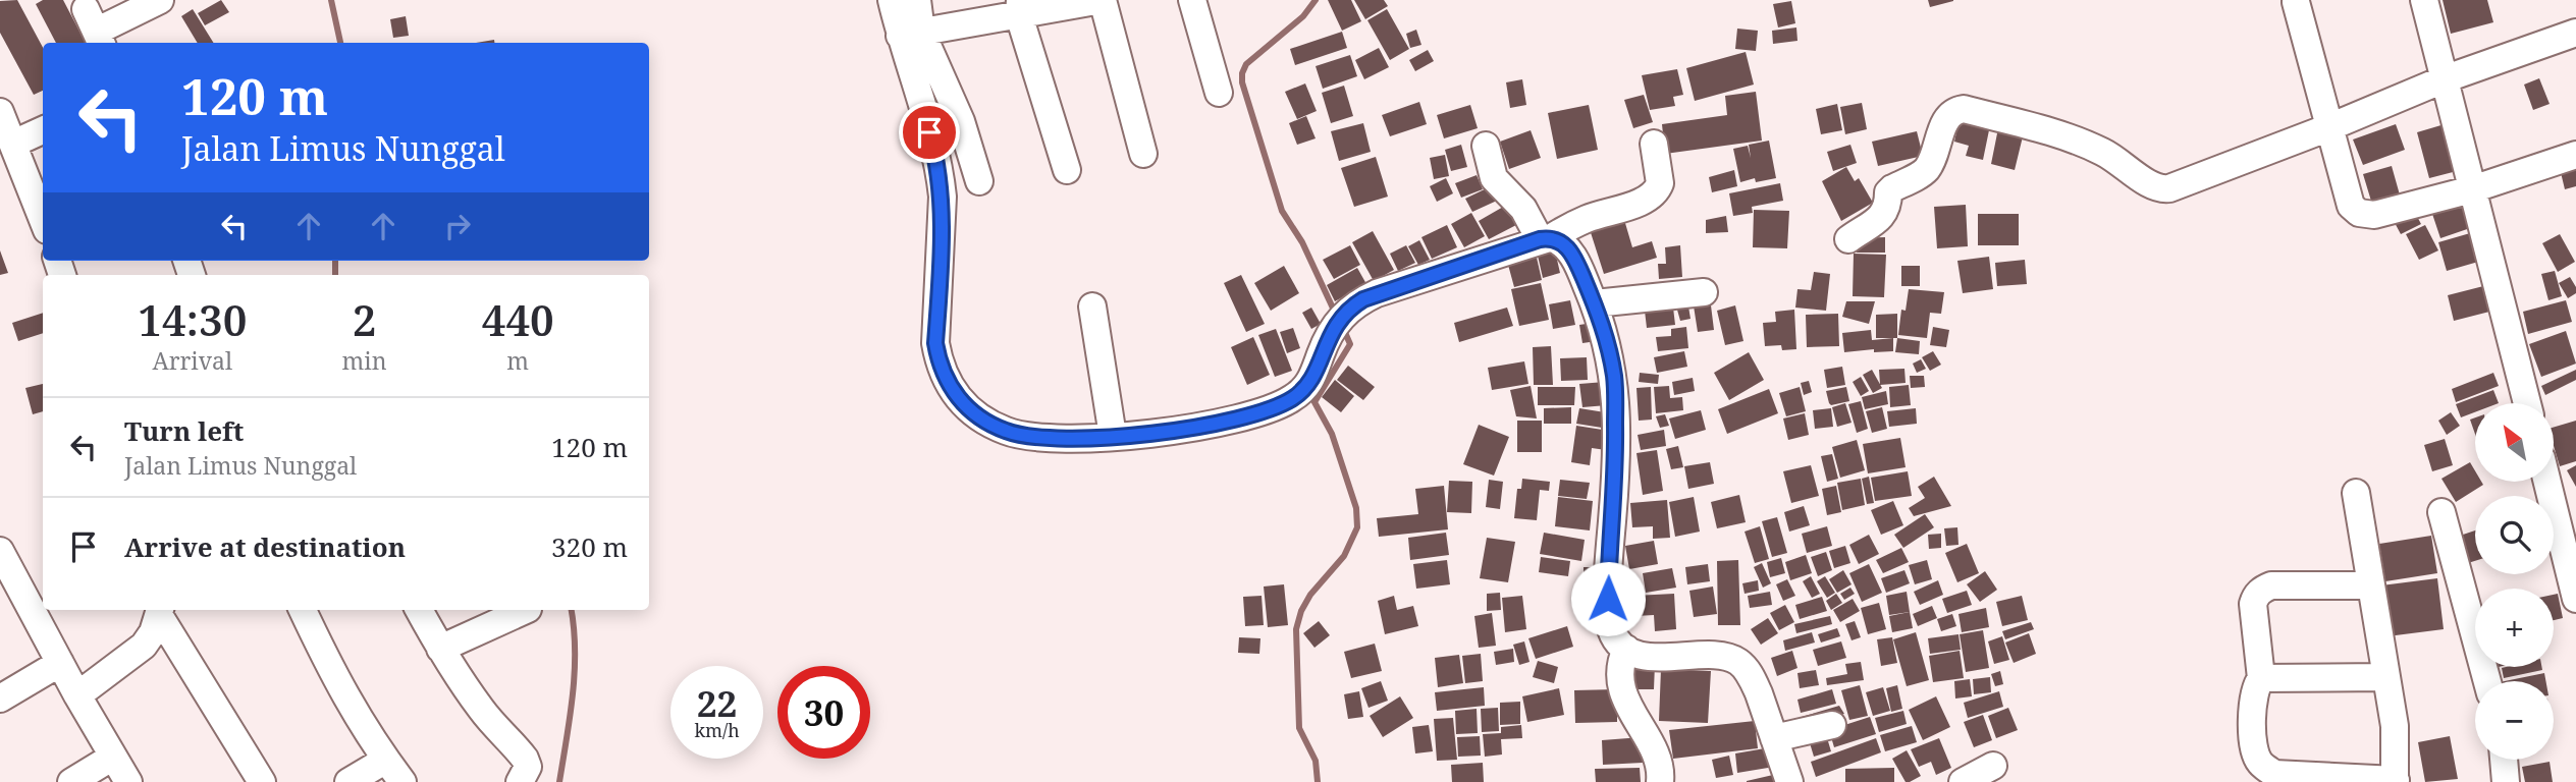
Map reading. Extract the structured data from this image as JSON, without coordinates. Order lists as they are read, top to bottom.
{
  "north": "top left",
  "page": {
    "turn": ["120 m", "Jalan Limus Nunggal"],
    "eta": [
      "14:30",
      "Arrival",
      "2",
      "min",
      "440",
      "m"
    ],
    "list": [
      {
        "name": "Turn left",
        "note": "Jalan Limus Nunggal",
        "value": "120 m"
      },
      {
        "name": "Arrive at destination",
        "value": "320 m"
      }
    ],
    "map_buttons": ["+", "−"],
    "speed": "22 km/h",
    "limit": "30"
  }
}
